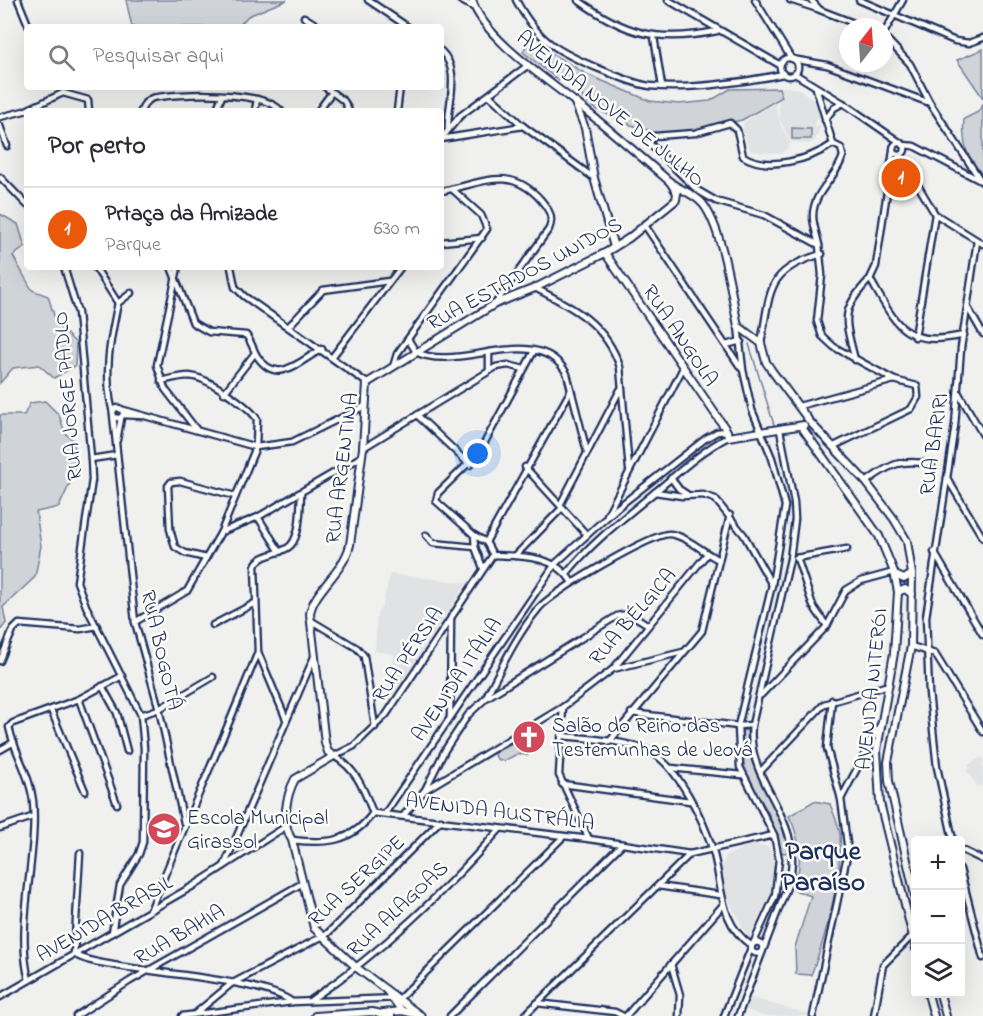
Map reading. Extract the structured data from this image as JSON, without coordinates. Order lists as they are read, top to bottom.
{
  "streets": {
    "main road": [
      "AVENIDA NOVE DE JULHO",
      "RUA ESTADOS UNIDOS",
      "RUA ANGOLA",
      "RUA ARGENTINA",
      "AVENIDA NITERÓI"
    ],
    "street": [
      "RUA JORGE PADLO",
      "RUA BARIRI",
      "RUA BÉLGICA",
      "RUA BOGOTÁ",
      "RUA PÉRSIA",
      "AVENIDA ITÁLIA",
      "AVENIDA AUSTRÁLIA",
      "RUA SERGIPE",
      "RUA ALAGOAS",
      "AVENIDA BRASIL",
      "RUA BAHIA"
    ]
  },
  "crossings": [
    ["AVENIDA NOVE DE JULHO", "RUA ESTADOS UNIDOS"],
    ["AVENIDA NOVE DE JULHO", "AVENIDA AUSTRÁLIA"],
    ["RUA ESTADOS UNIDOS", "RUA ANGOLA"],
    ["RUA ESTADOS UNIDOS", "RUA ARGENTINA"],
    ["RUA ANGOLA", "AVENIDA ITÁLIA"],
    ["RUA JORGE PADLO", "AVENIDA BRASIL"],
    ["RUA ARGENTINA", "RUA PÉRSIA"],
    ["RUA ARGENTINA", "AVENIDA AUSTRÁLIA"],
    ["RUA ARGENTINA", "AVENIDA BRASIL"],
    ["RUA BÉLGICA", "AVENIDA ITÁLIA"],
    ["RUA PÉRSIA", "AVENIDA AUSTRÁLIA"],
    ["RUA PÉRSIA", "AVENIDA BRASIL"],
    ["AVENIDA ITÁLIA", "AVENIDA AUSTRÁLIA"],
    ["AVENIDA AUSTRÁLIA", "RUA SERGIPE"],
    ["AVENIDA AUSTRÁLIA", "RUA ALAGOAS"],
    ["AVENIDA AUSTRÁLIA", "AVENIDA BRASIL"]
  ],
  "districts": ["Parque Paraíso"],
  "places": {
    "church": ["Salão do Reino das Testemunhas de Jeová"],
    "school or university": ["Escola Municipal Girassol"]
  },
  "north": "top",
  "page": {
    "search": "Pesquisar aqui",
    "heading": "Por perto",
    "pins": "1",
    "list": [
      {
        "mark": "1",
        "name": "Prtaça da Amizade",
        "note": "Parque",
        "value": "630 m"
      }
    ],
    "map_buttons": ["+", "−"]
  }
}
